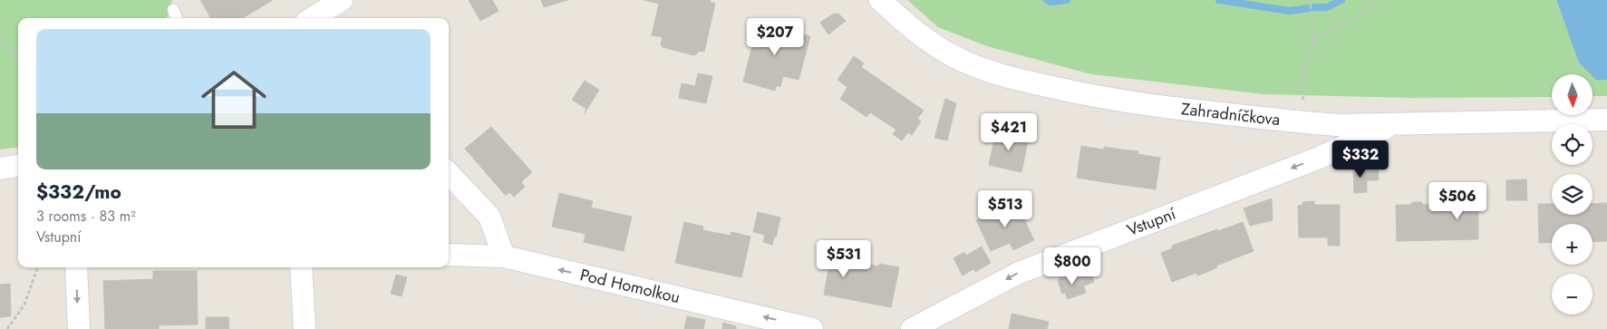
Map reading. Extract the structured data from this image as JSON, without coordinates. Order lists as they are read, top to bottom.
{
  "streets": {
    "street": ["Zahradníčkova", "Vstupní", "Pod Homolkou"]
  },
  "crossings": [
    ["Zahradníčkova", "Vstupní"]
  ],
  "one_way": ["Vstupní", "Pod Homolkou"],
  "north": "bottom",
  "page": {
    "price": [
      "$207",
      "$421",
      "$332",
      "$506",
      "$513",
      "$531",
      "$800"
    ],
    "list": [
      {
        "name": "$332/mo",
        "note": "3 rooms · 83 m² · Vstupní"
      }
    ],
    "map_buttons": ["+", "−"]
  }
}
